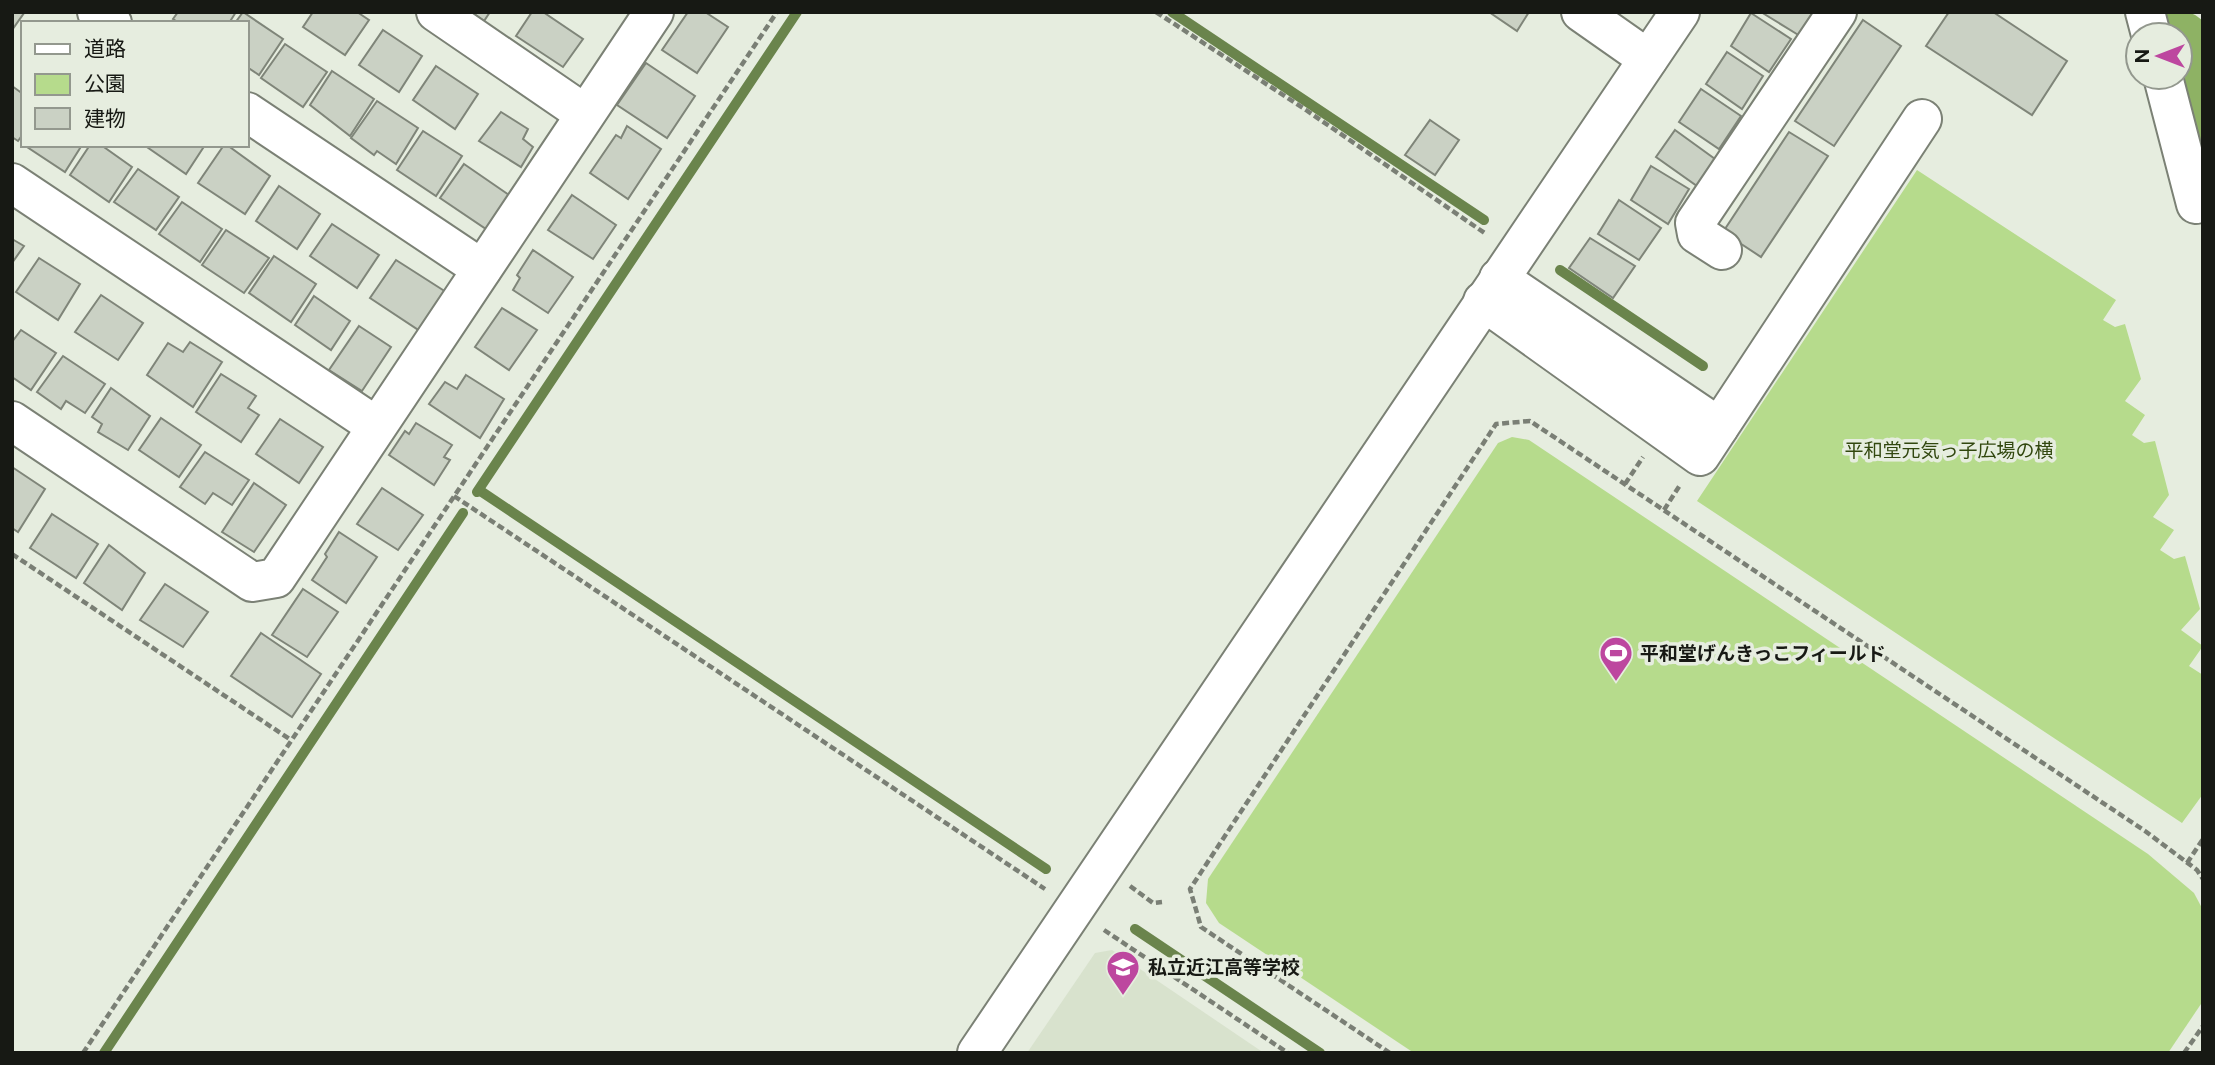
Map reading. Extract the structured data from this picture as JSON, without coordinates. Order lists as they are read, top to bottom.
{
  "parks": ["平和堂元気っ子広場の横"],
  "places": {
    "sports": ["平和堂げんきっこフィールド"],
    "school or university": ["私立近江高等学校"]
  },
  "legend": ["道路", "公園", "建物"],
  "north": "left"
}
